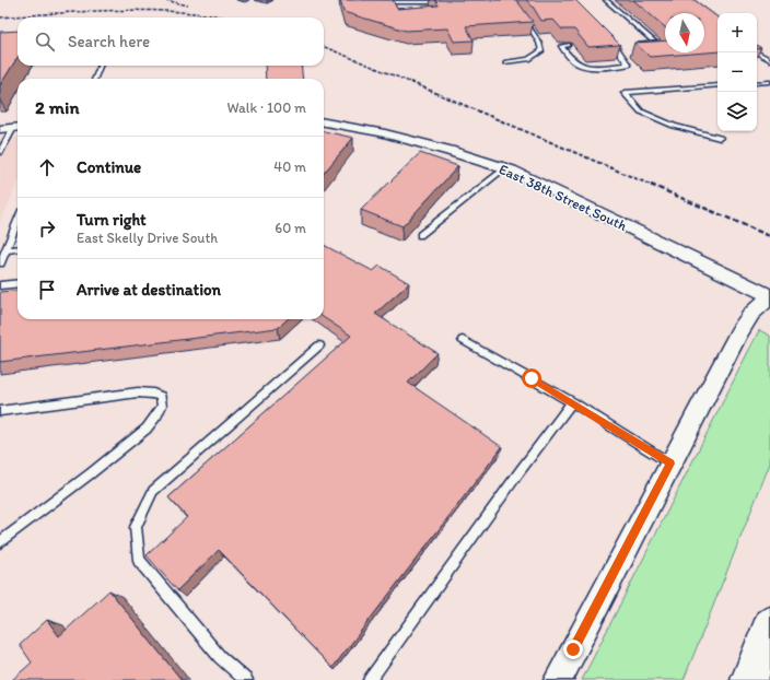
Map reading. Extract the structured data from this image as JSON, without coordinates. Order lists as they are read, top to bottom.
{
  "streets": {
    "street": ["East 38th Street South"]
  },
  "north": "bottom",
  "page": {
    "map_buttons": ["+", "−"],
    "search": "Search here",
    "heading": ["2 min", "Walk · 100 m"],
    "list": [
      ["Continue", "40 m"],
      ["Turn right", "East Skelly Drive South", "60 m"],
      "Arrive at destination"
    ]
  }
}
